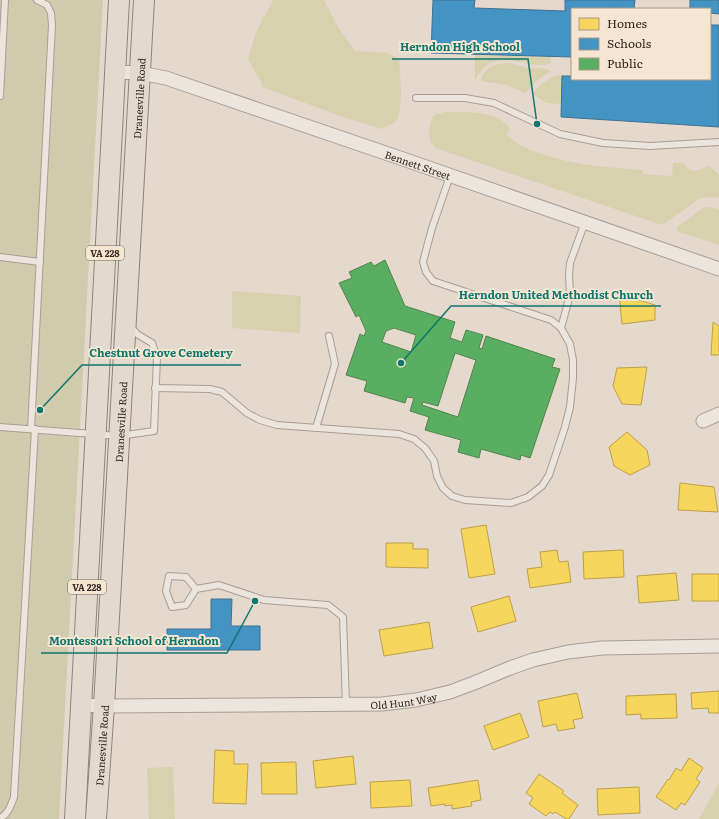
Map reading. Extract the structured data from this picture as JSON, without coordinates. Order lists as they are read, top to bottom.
{
  "streets": {
    "main road": ["Dranesville Road", "VA 228"],
    "street": ["Bennett Street", "Old Hunt Way"]
  },
  "crossings": [
    ["Dranesville Road", "Bennett Street"],
    ["Dranesville Road", "Old Hunt Way"],
    ["Bennett Street", "VA 228"],
    ["VA 228", "Old Hunt Way"]
  ],
  "places": [
    "Herndon High School",
    "Herndon United Methodist Church",
    "Chestnut Grove Cemetery",
    "Montessori School of Herndon"
  ],
  "legend": ["Homes", "Schools", "Public"]
}
